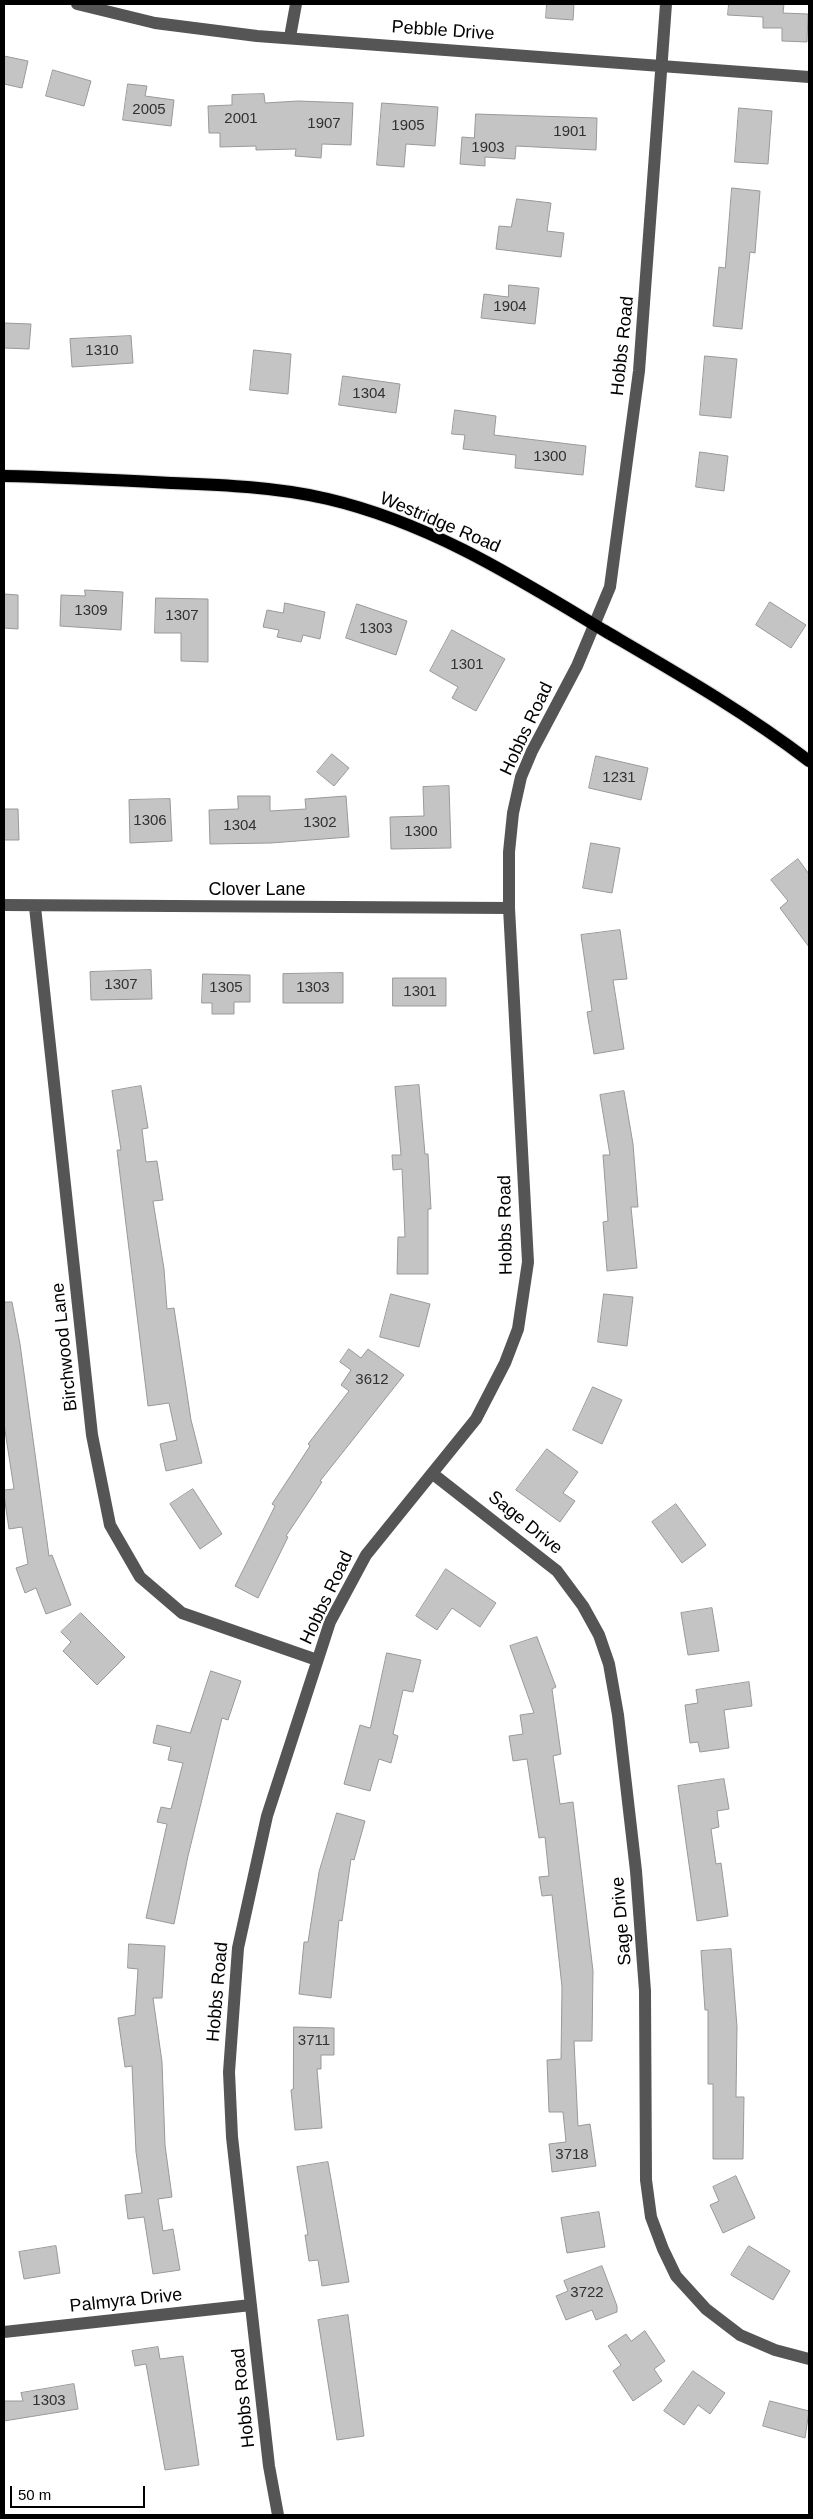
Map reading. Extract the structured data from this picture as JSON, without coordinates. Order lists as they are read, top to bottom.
{
  "streets": {
    "main road": ["Westridge Road"],
    "street": [
      "Pebble Drive",
      "Hobbs Road",
      "Clover Lane",
      "Birchwood Lane",
      "Sage Drive",
      "Palmyra Drive"
    ]
  },
  "crossings": [
    ["Pebble Drive", "Hobbs Road"],
    ["Hobbs Road", "Westridge Road"],
    ["Hobbs Road", "Clover Lane"],
    ["Hobbs Road", "Birchwood Lane"],
    ["Hobbs Road", "Sage Drive"],
    ["Hobbs Road", "Palmyra Drive"],
    ["Clover Lane", "Birchwood Lane"]
  ],
  "house_numbers": [
    "2005",
    "2001",
    "1907",
    "1905",
    "1901",
    "1903",
    "1904",
    "1310",
    "1304",
    "1300",
    "1309",
    "1307",
    "1303",
    "1301",
    "1231",
    "1306",
    "1302",
    "1304",
    "1300",
    "1307",
    "1305",
    "1303",
    "1301",
    "3612",
    "3711",
    "3718",
    "3722",
    "1303"
  ],
  "scale_bar": "50 m"
}
